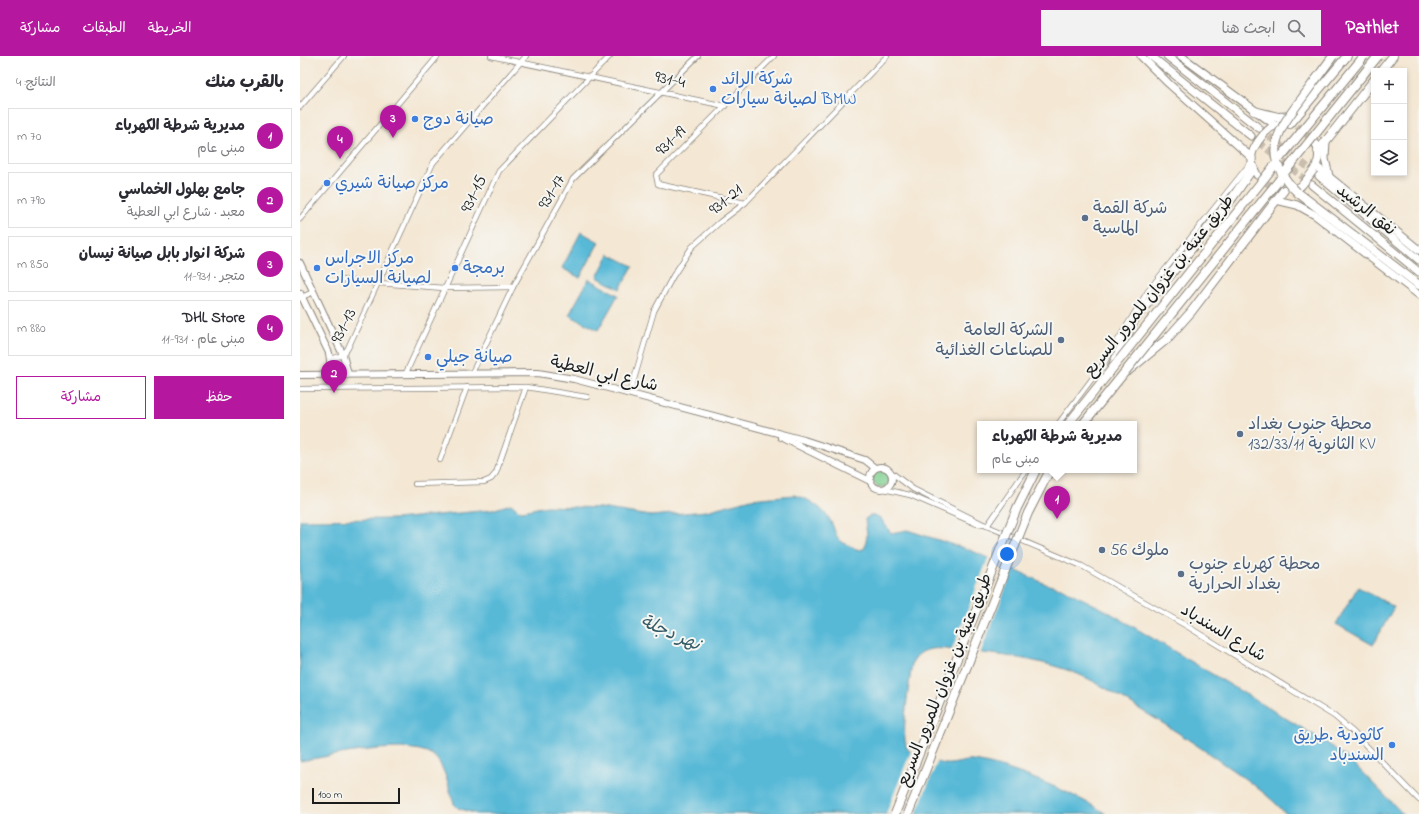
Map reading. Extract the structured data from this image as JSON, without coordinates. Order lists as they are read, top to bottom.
{
  "streets": {
    "highway": ["طريق عتبة بن غزوان للمرور السريع"],
    "main road": ["نفق الرشيد"],
    "street": [
      "931-4",
      "931-19",
      "931-17",
      "931-15",
      "931-21",
      "931-13",
      "شارع ابي العطية",
      "شارع السندباد"
    ]
  },
  "crossings": [
    ["931-4", "931-19"],
    ["931-4", "931-17"],
    ["931-4", "931-15"],
    ["931-4", "931-13"],
    ["931-19", "931-21"],
    ["931-17", "شارع ابي العطية"],
    ["931-15", "شارع ابي العطية"],
    ["931-21", "شارع ابي العطية"],
    ["شارع ابي العطية", "شارع السندباد"]
  ],
  "water": ["نهر دجلة"],
  "places": [
    "شركة الرائد لصيانة سيارات BMW",
    "صيانة دوج",
    "مركز صيانة شيري",
    "شركة القمة الماسية",
    "مركز الاجراس لصيانة السيارات",
    "برمجة",
    "الشركة العامة للصناعات الغذائية",
    "صيانة جيلي",
    "محطة جنوب بغداد الثانوية 132/33/11 KV",
    "ملوك 56",
    "محطة كهرباء جنوب بغداد الحرارية",
    "كاثودية .طريق السندباد"
  ],
  "scale_bar": "100 m",
  "page": {
    "header": "Pathlet",
    "search": "ابحث هنا",
    "nav": ["الخريطة", "الطبقات", "مشاركة"],
    "heading": ["بالقرب منك", "النتائج: 4"],
    "map_buttons": ["+", "−"],
    "pins": [
      "3",
      "4",
      "2",
      "1"
    ],
    "list": [
      {
        "mark": "1",
        "name": "مديرية شرطة الكهرباء",
        "note": "مبنى عام",
        "value": "70 m"
      },
      {
        "mark": "2",
        "name": "جامع بهلول الخماسي",
        "note": "معبد · شارع ابي العطية",
        "value": "790 m"
      },
      {
        "mark": "3",
        "name": "شركة انوار بابل صيانة نيسان",
        "note": "متجر · 931-11",
        "value": "850 m"
      },
      {
        "mark": "4",
        "name": "DHL Store",
        "note": "مبنى عام · 931-11",
        "value": "880 m"
      }
    ],
    "buttons": ["حفظ", "مشاركة"],
    "popup": ["مديرية شرطة الكهرباء", "مبنى عام"],
    "scale": "100 m"
  }
}
